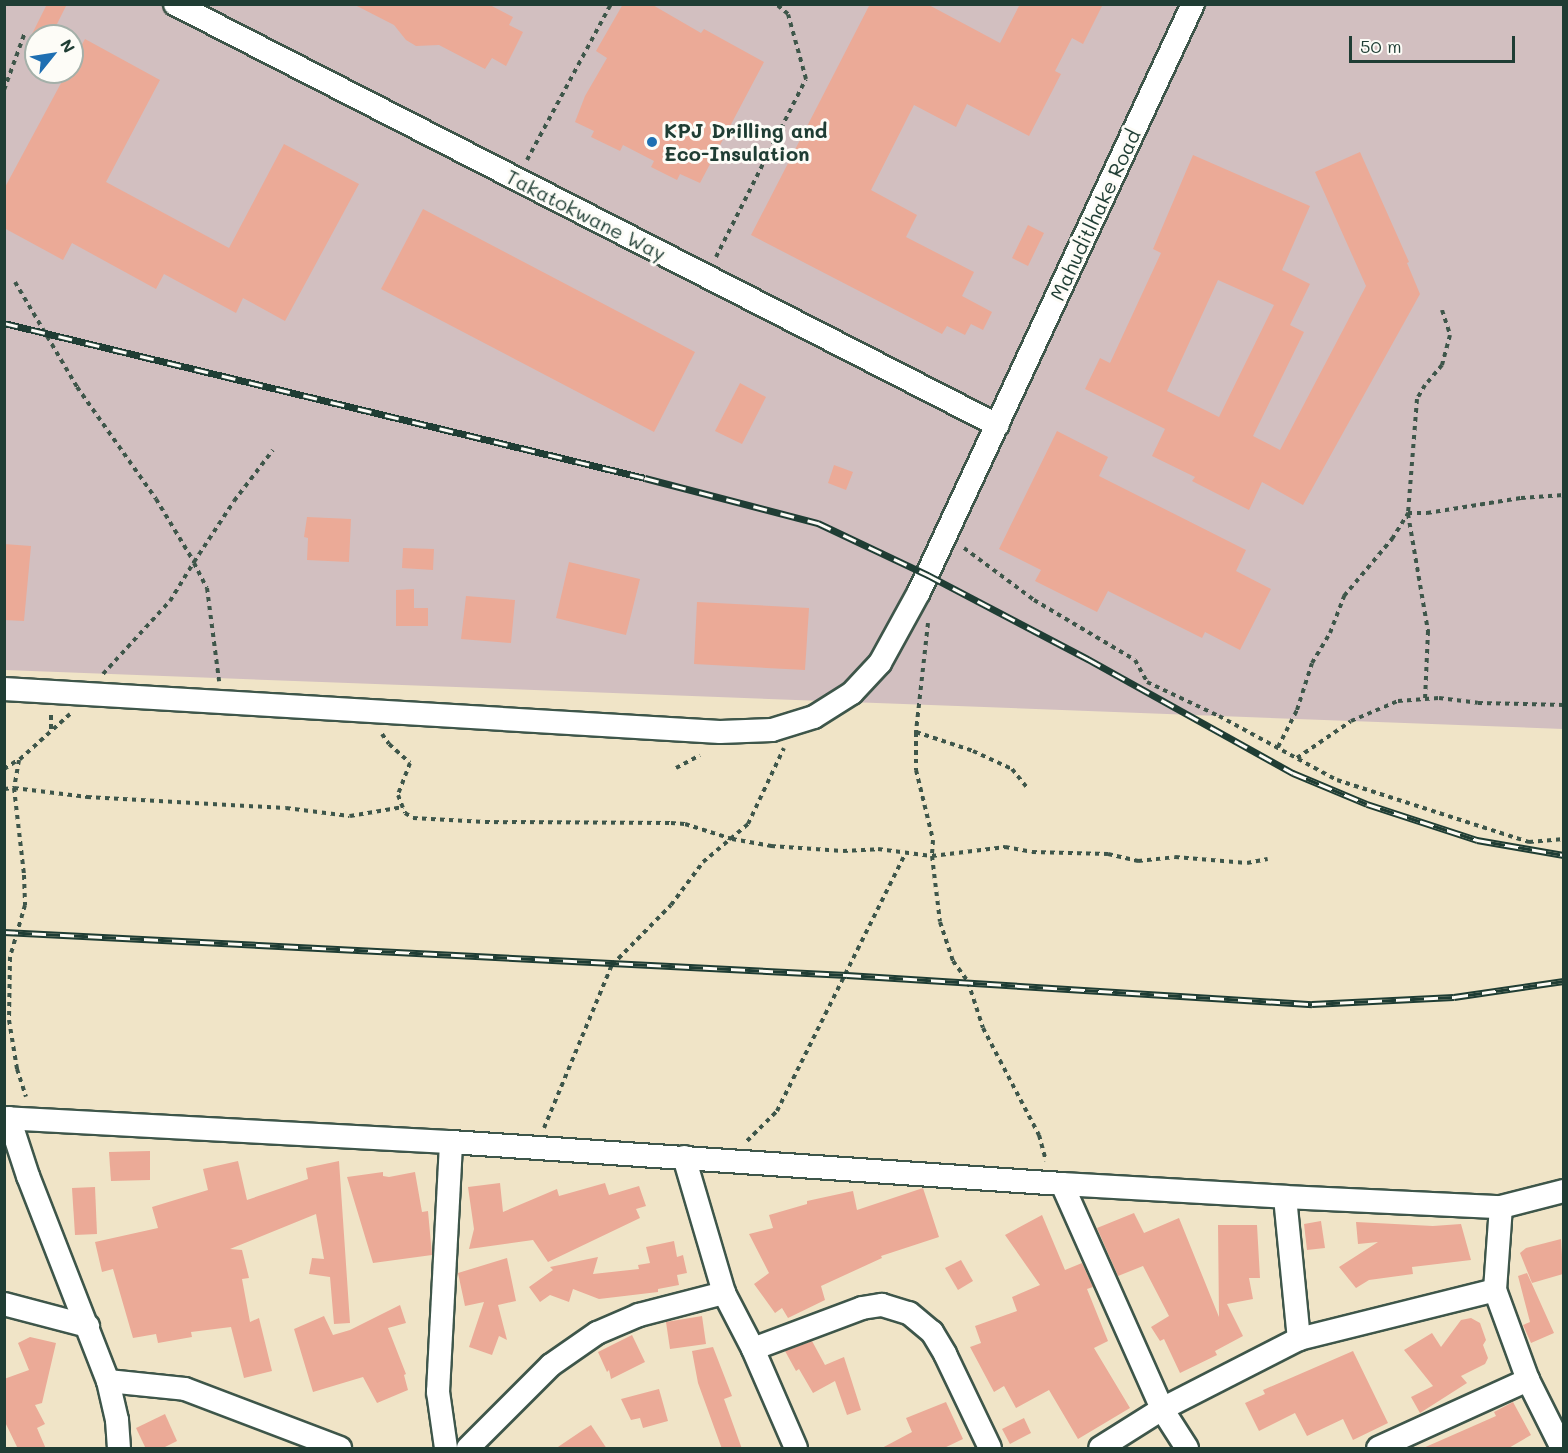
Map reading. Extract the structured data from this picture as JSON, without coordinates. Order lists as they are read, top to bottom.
{
  "streets": {
    "street": ["Takatokwane Way", "Mahuditlhake Road"]
  },
  "crossings": [
    ["Takatokwane Way", "Mahuditlhake Road"]
  ],
  "places": ["KPJ Drilling and Eco-Insulation"],
  "scale_bar": "50 m",
  "north": "top right"
}
